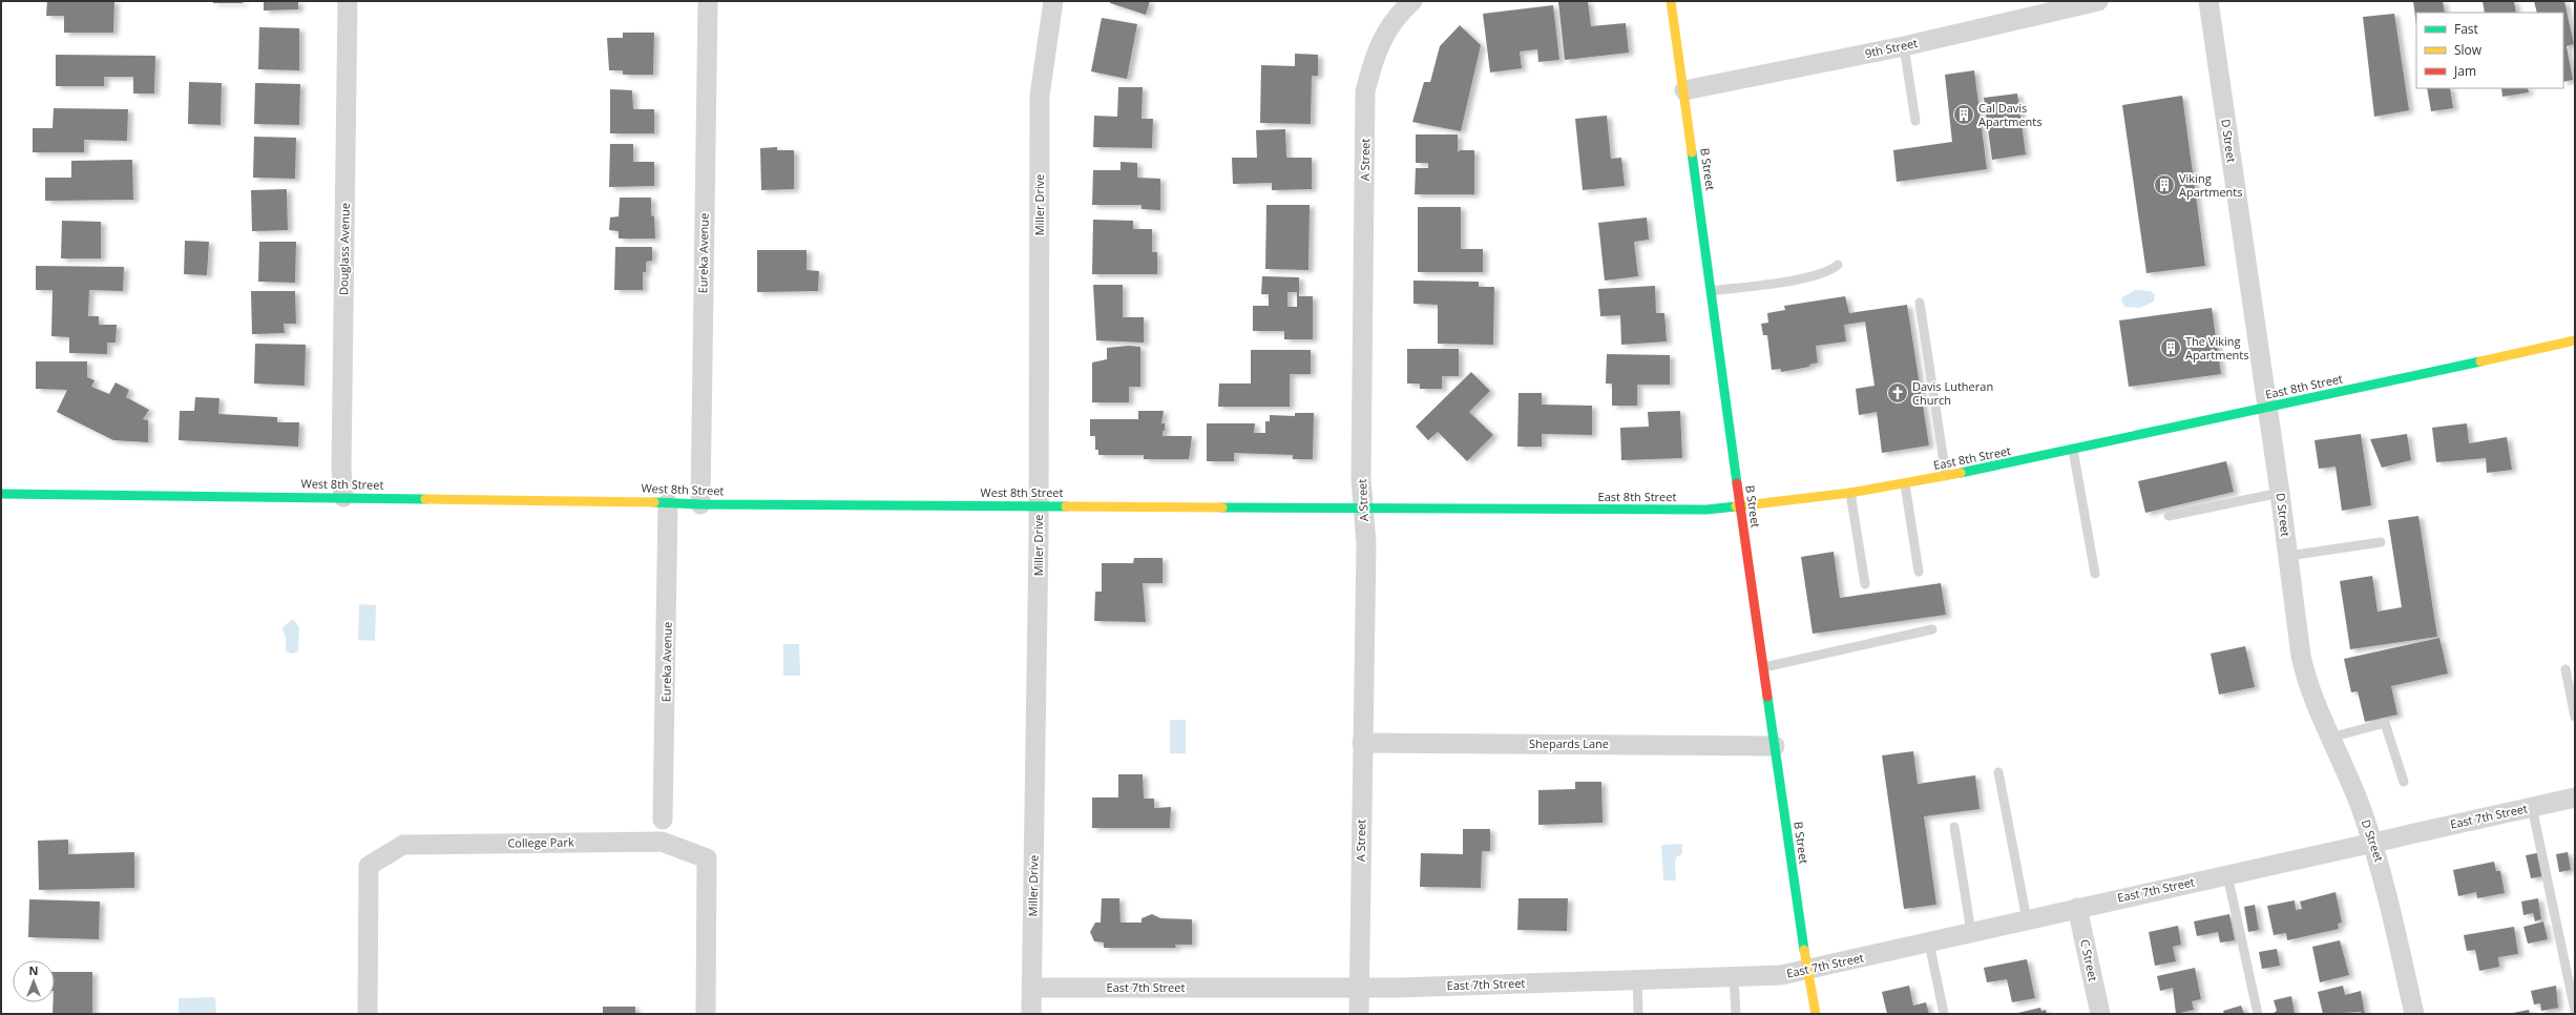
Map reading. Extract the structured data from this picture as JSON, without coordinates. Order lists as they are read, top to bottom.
{
  "streets": {
    "street": [
      "9th Street",
      "D Street",
      "A Street",
      "B Street",
      "Miller Drive",
      "Douglass Avenue",
      "Eureka Avenue",
      "East 8th Street",
      "West 8th Street",
      "Shepards Lane",
      "East 7th Street",
      "College Park",
      "C Street"
    ]
  },
  "crossings": [
    ["9th Street", "B Street"],
    ["D Street", "East 8th Street"],
    ["D Street", "East 7th Street"],
    ["A Street", "East 8th Street"],
    ["A Street", "West 8th Street"],
    ["A Street", "Shepards Lane"],
    ["A Street", "East 7th Street"],
    ["B Street", "East 8th Street"],
    ["B Street", "Shepards Lane"],
    ["B Street", "East 7th Street"],
    ["Miller Drive", "West 8th Street"],
    ["Miller Drive", "East 7th Street"],
    ["Douglass Avenue", "West 8th Street"],
    ["Eureka Avenue", "West 8th Street"],
    ["East 8th Street", "West 8th Street"],
    ["East 7th Street", "C Street"]
  ],
  "places": {
    "building": ["Cal Davis Apartments", "Viking Apartments", "The Viking Apartments"],
    "church": ["Davis Lutheran Church"]
  },
  "legend": ["Fast", "Slow", "Jam"],
  "north": "top"
}
